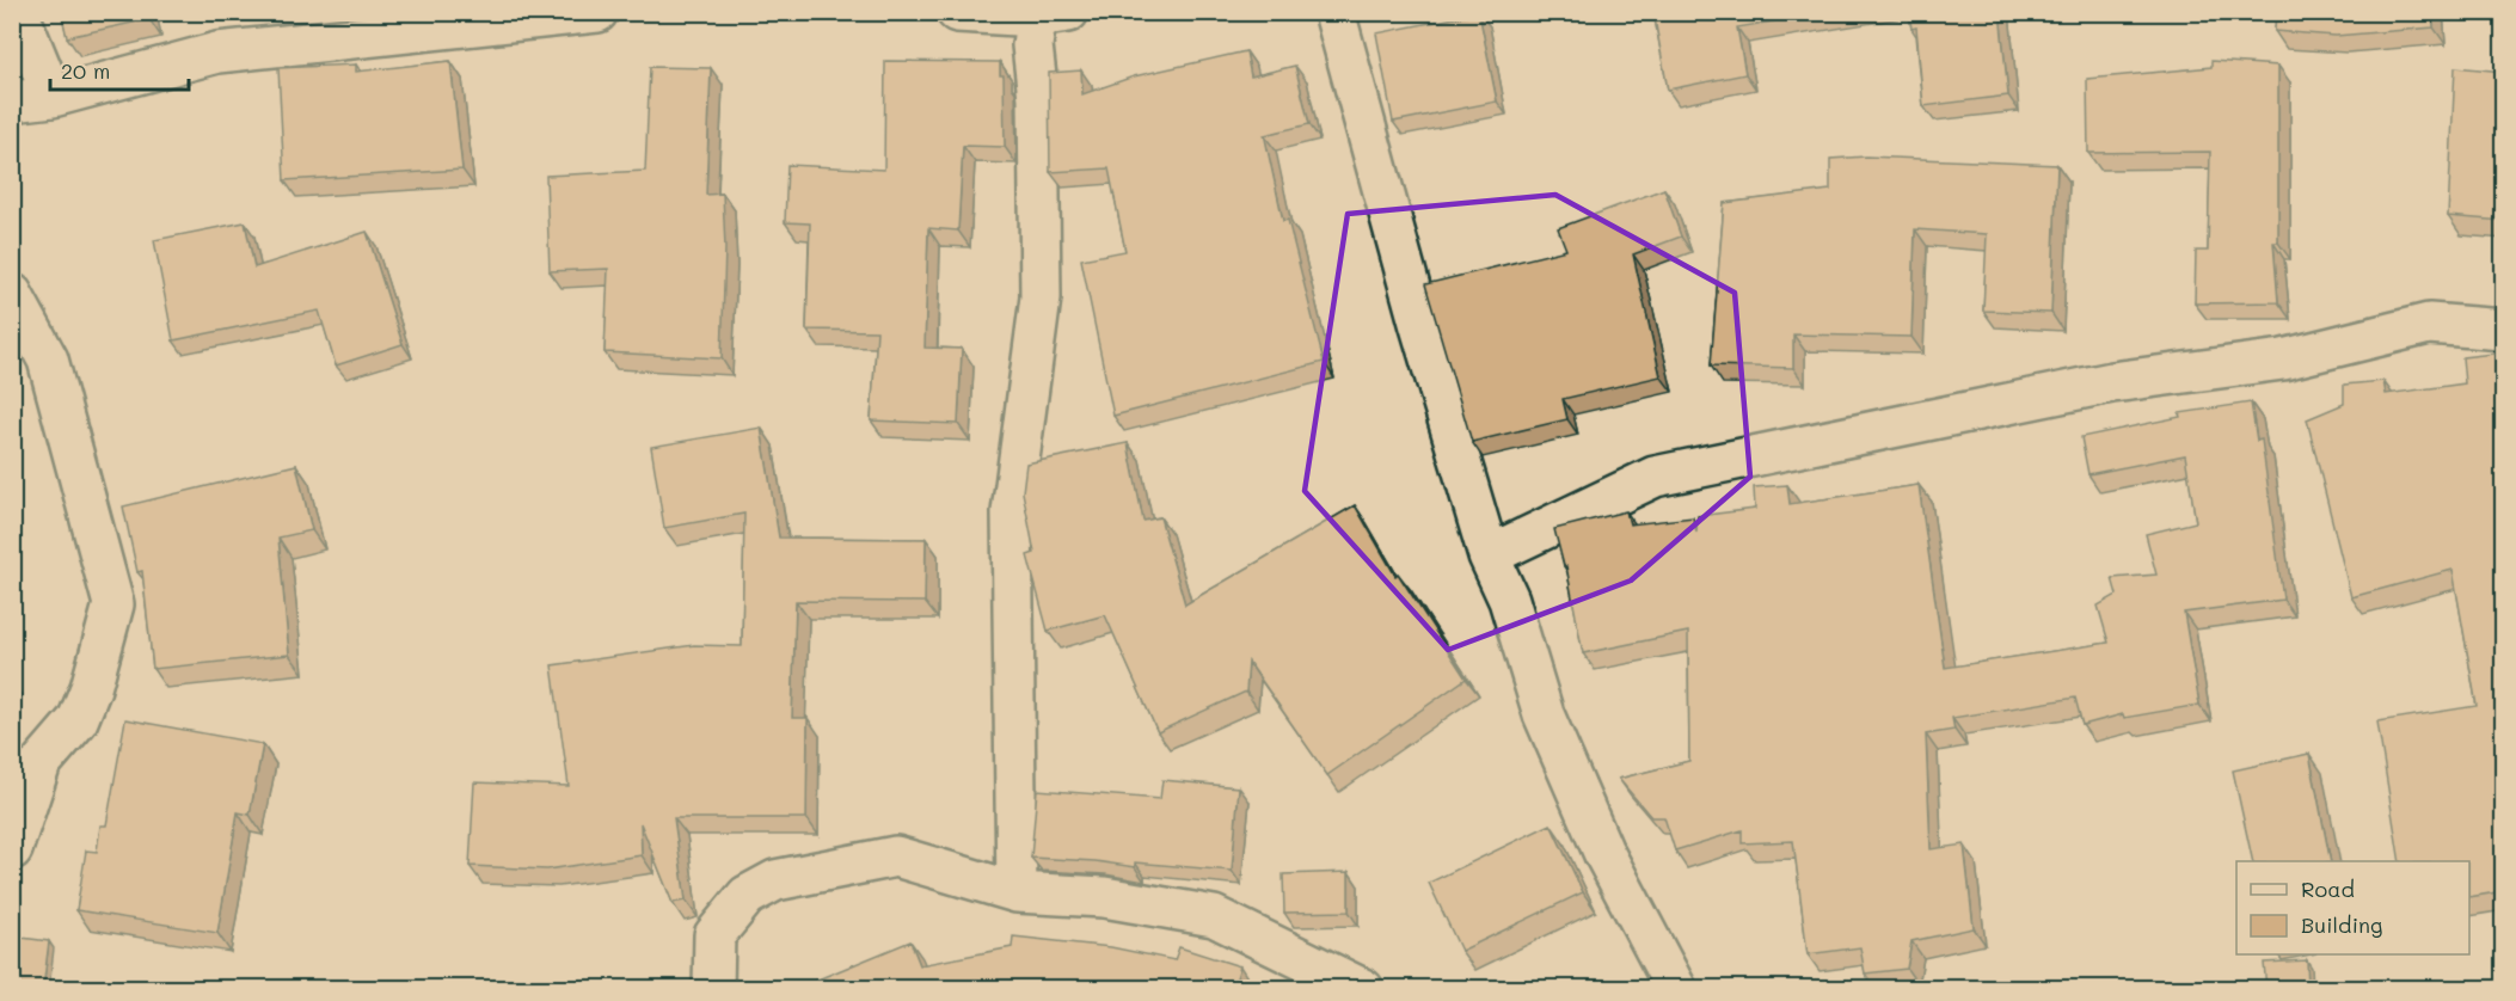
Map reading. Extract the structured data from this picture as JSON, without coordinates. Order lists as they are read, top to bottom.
{
  "legend": ["Road", "Building"],
  "scale_bar": "20 m"
}
